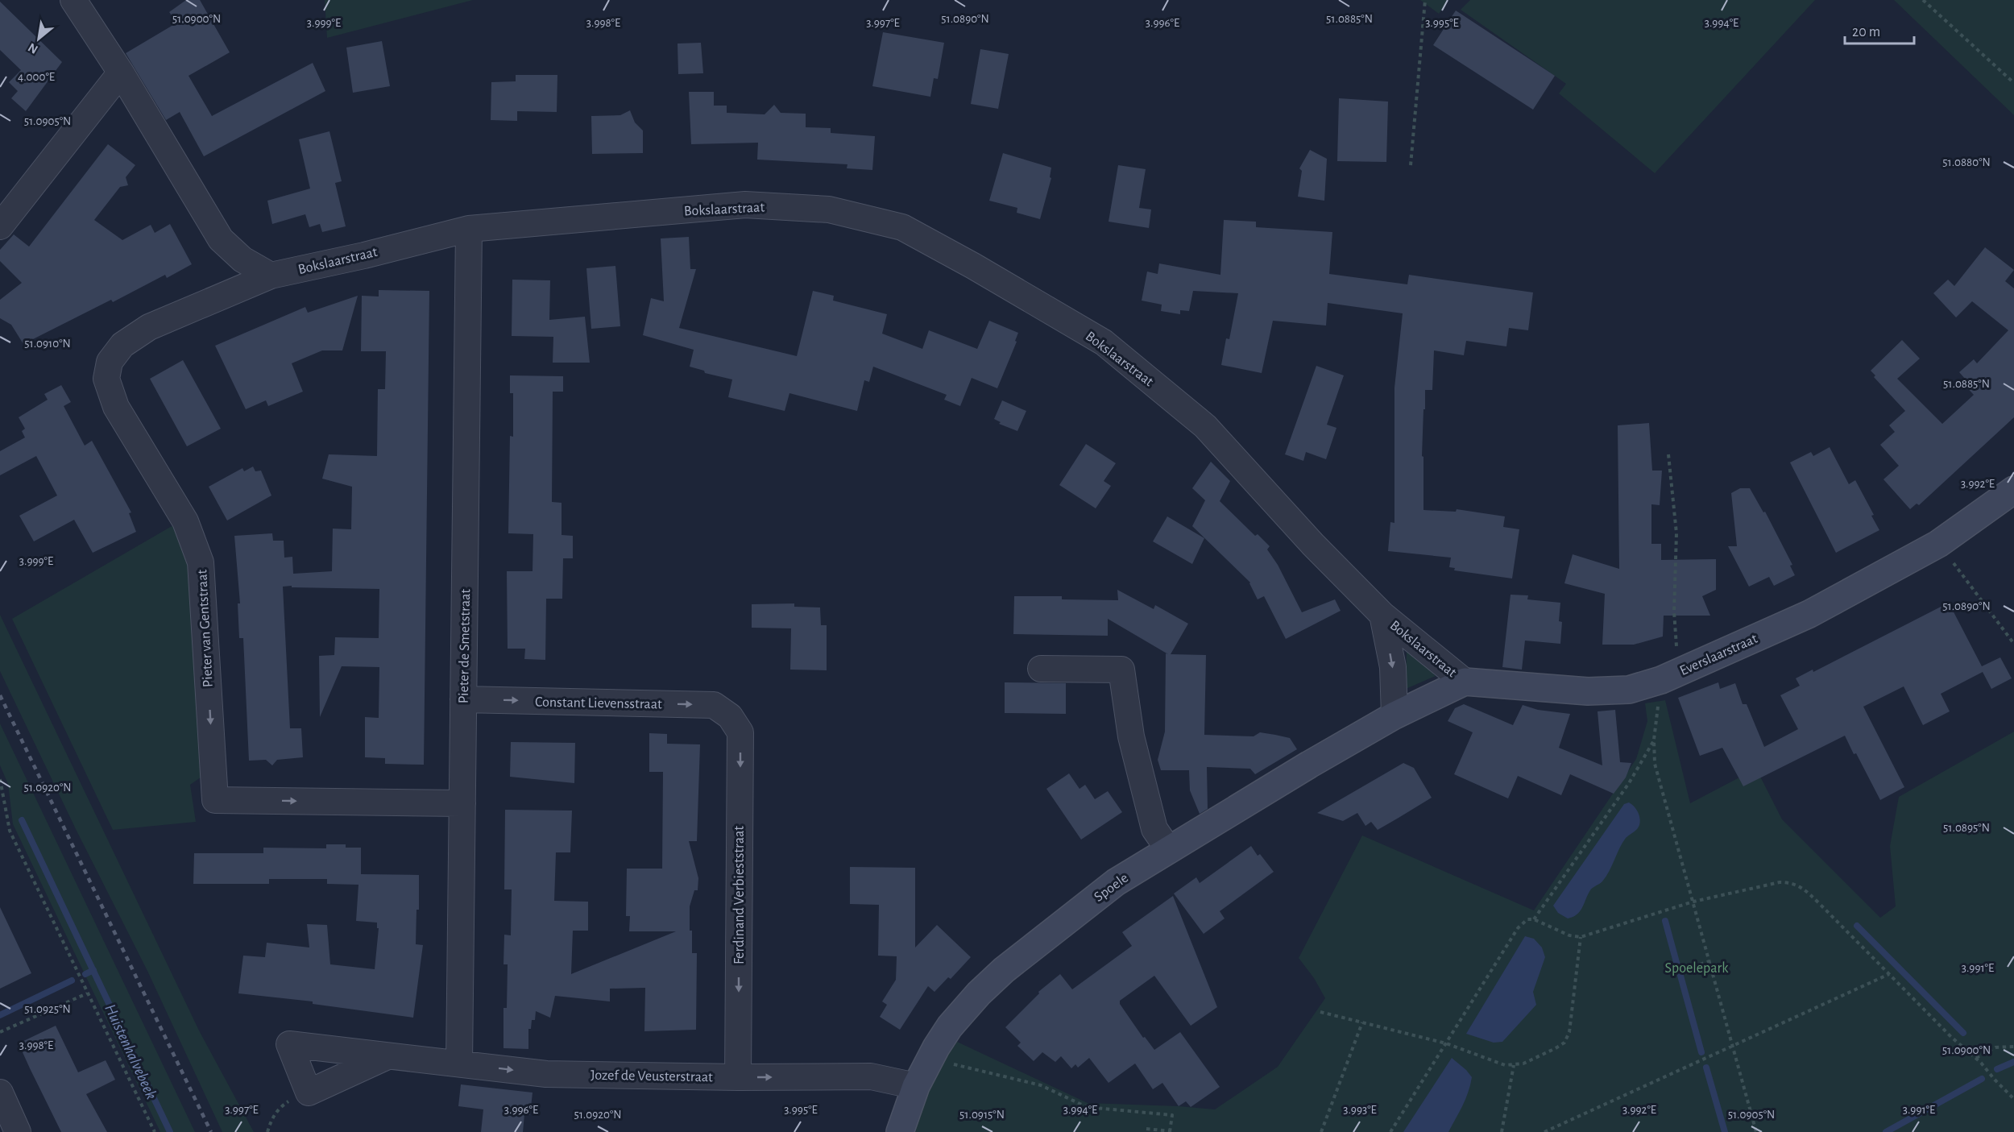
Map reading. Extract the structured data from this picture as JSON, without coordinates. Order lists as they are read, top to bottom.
{
  "streets": {
    "street": [
      "Bokslaarstraat",
      "Pieter van Gentstraat",
      "Pieter de Smetstraat",
      "Everslaarstraat",
      "Constant Lievensstraat",
      "Spoele",
      "Ferdinand Verbieststraat",
      "Jozef de Veusterstraat"
    ]
  },
  "crossings": [
    ["Bokslaarstraat", "Pieter van Gentstraat"],
    ["Bokslaarstraat", "Pieter de Smetstraat"],
    ["Bokslaarstraat", "Everslaarstraat"],
    ["Bokslaarstraat", "Spoele"],
    ["Pieter van Gentstraat", "Pieter de Smetstraat"],
    ["Pieter de Smetstraat", "Constant Lievensstraat"],
    ["Pieter de Smetstraat", "Jozef de Veusterstraat"],
    ["Constant Lievensstraat", "Ferdinand Verbieststraat"],
    ["Spoele", "Jozef de Veusterstraat"],
    ["Ferdinand Verbieststraat", "Jozef de Veusterstraat"]
  ],
  "one_way": ["Constant Lievensstraat", "Ferdinand Verbieststraat", "Jozef de Veusterstraat"],
  "water": ["Huistenhalvebeek"],
  "parks": ["Spoelepark"],
  "scale_bar": "20 m",
  "north": "bottom left",
  "coordinates": [
    "51.0900°N",
    "51.0890°N",
    "51.0885°N",
    "3.999°E",
    "3.998°E",
    "3.997°E",
    "3.996°E",
    "3.994°E",
    "3.995°E",
    "4.000°E",
    "51.0905°N",
    "51.0880°N",
    "51.0910°N",
    "3.992°E",
    "51.0920°N",
    "51.0895°N",
    "3.991°E",
    "51.0925°N",
    "3.993°E",
    "51.0915°N"
  ]
}
